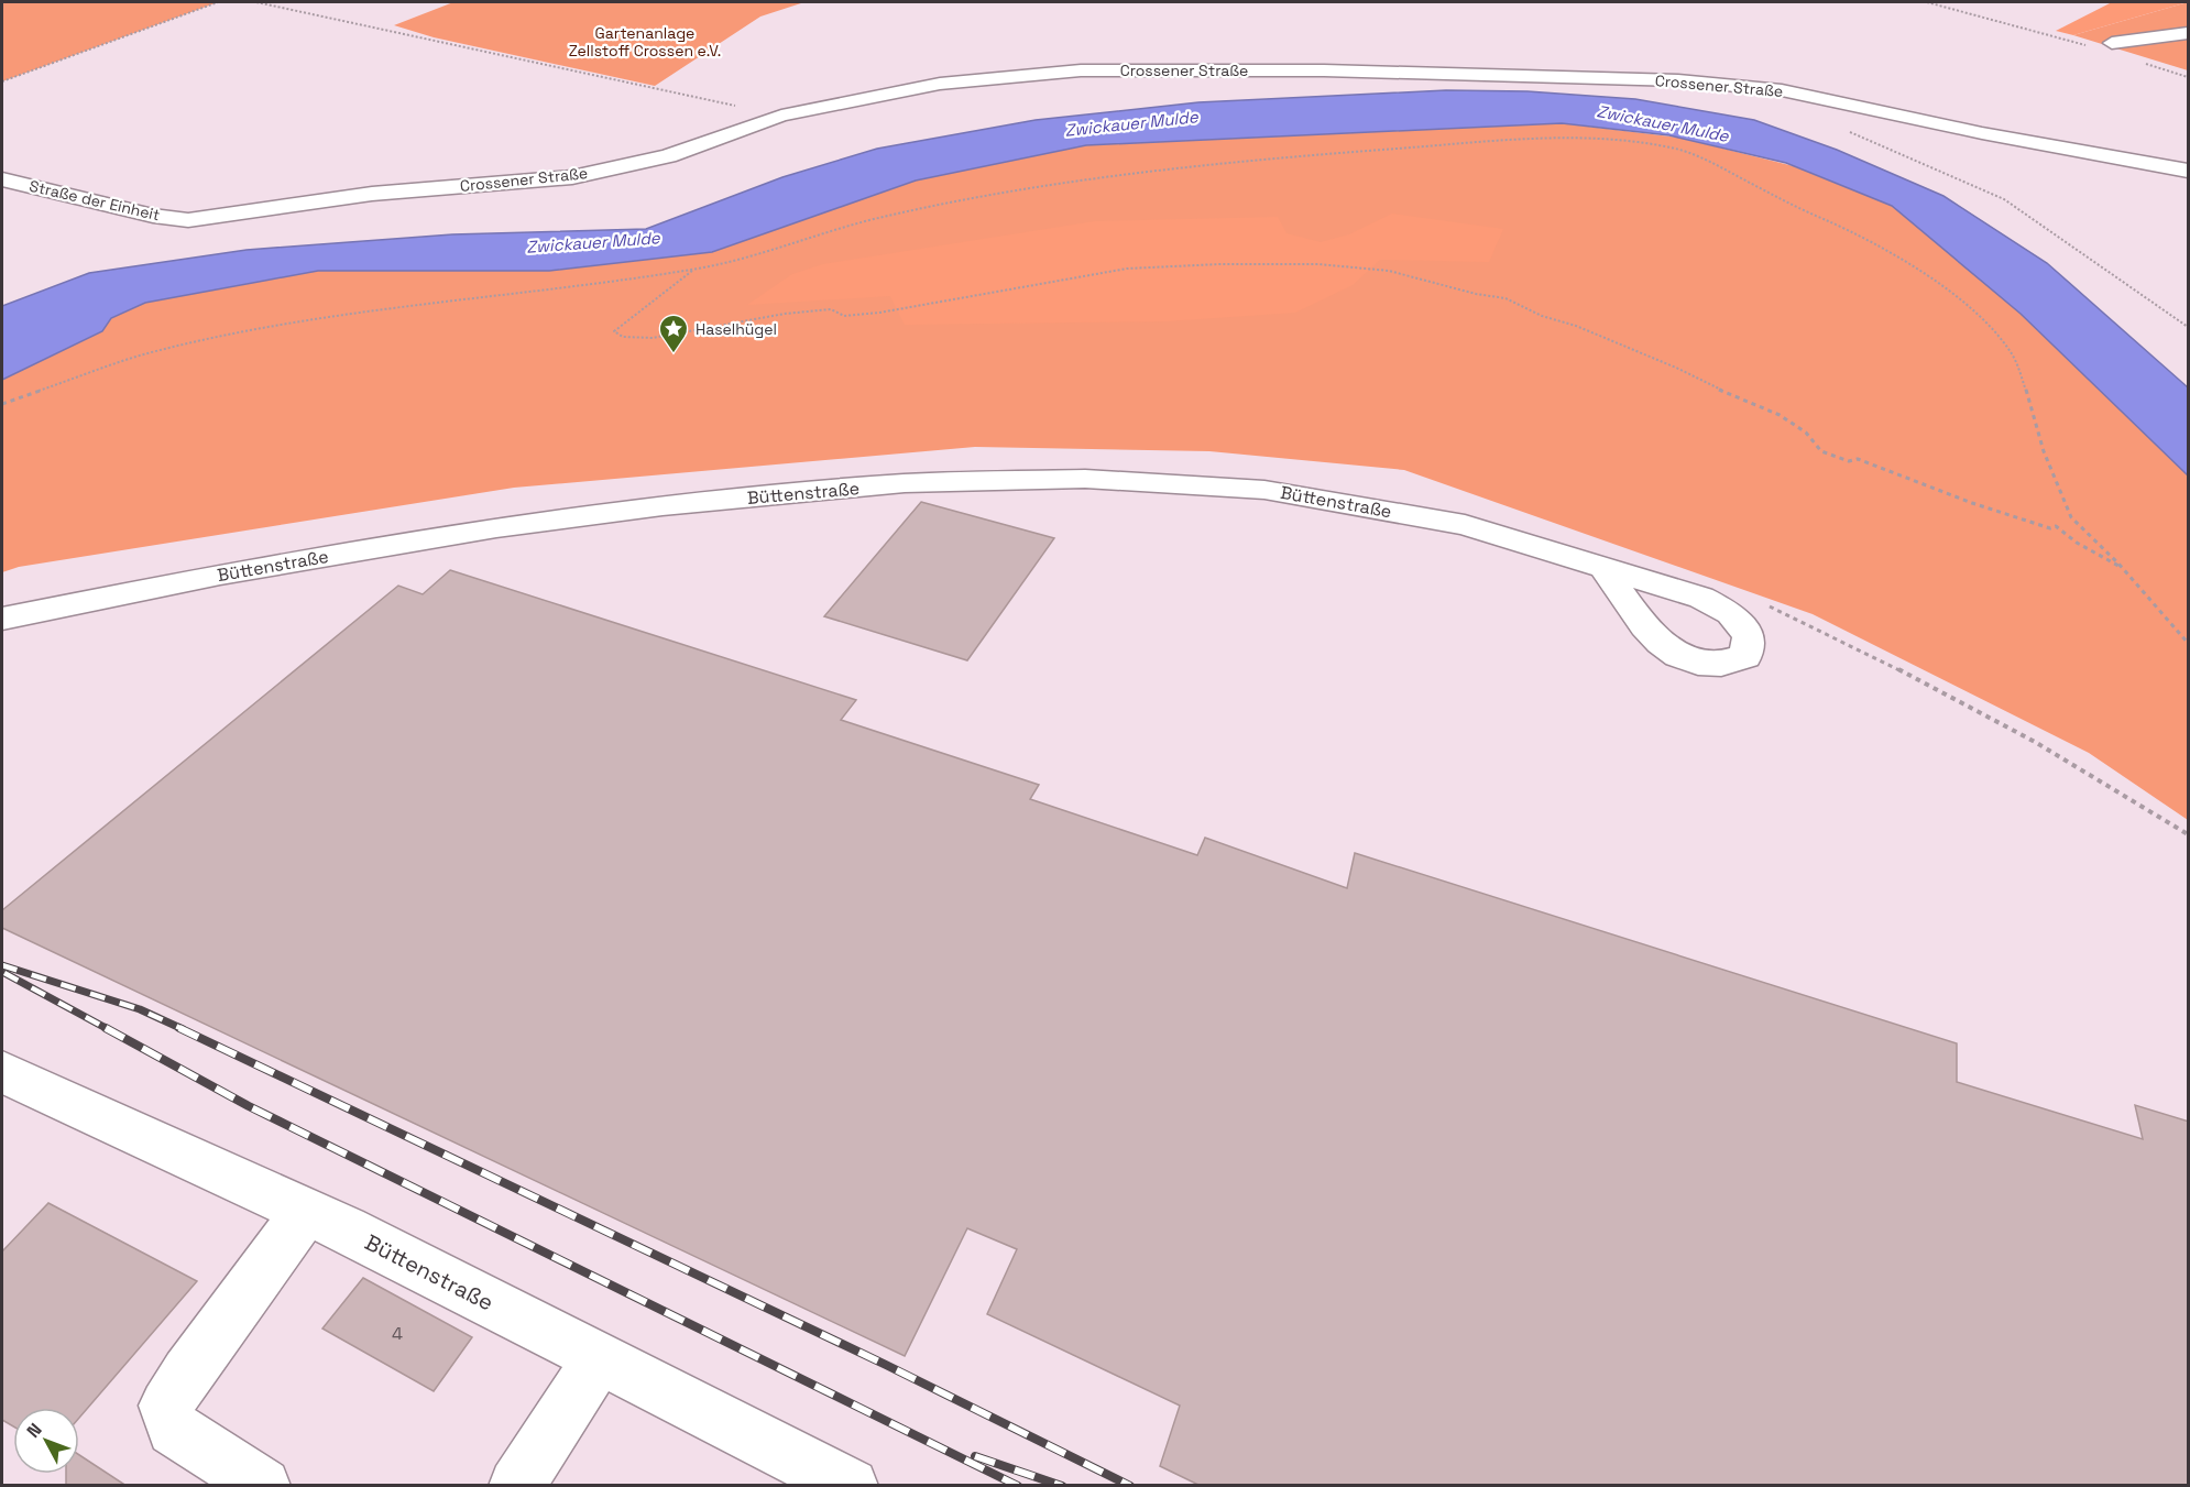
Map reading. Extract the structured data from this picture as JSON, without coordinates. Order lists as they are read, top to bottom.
{
  "streets": {
    "street": ["Crossener Straße", "Straße der Einheit", "Büttenstraße"]
  },
  "crossings": [
    ["Crossener Straße", "Straße der Einheit"]
  ],
  "water": ["Zwickauer Mulde"],
  "parks": ["Gartenanlage Zellstoff Crossen e.V."],
  "places": {
    "place": ["Haselhügel"]
  },
  "house_numbers": ["4"],
  "north": "top left"
}
